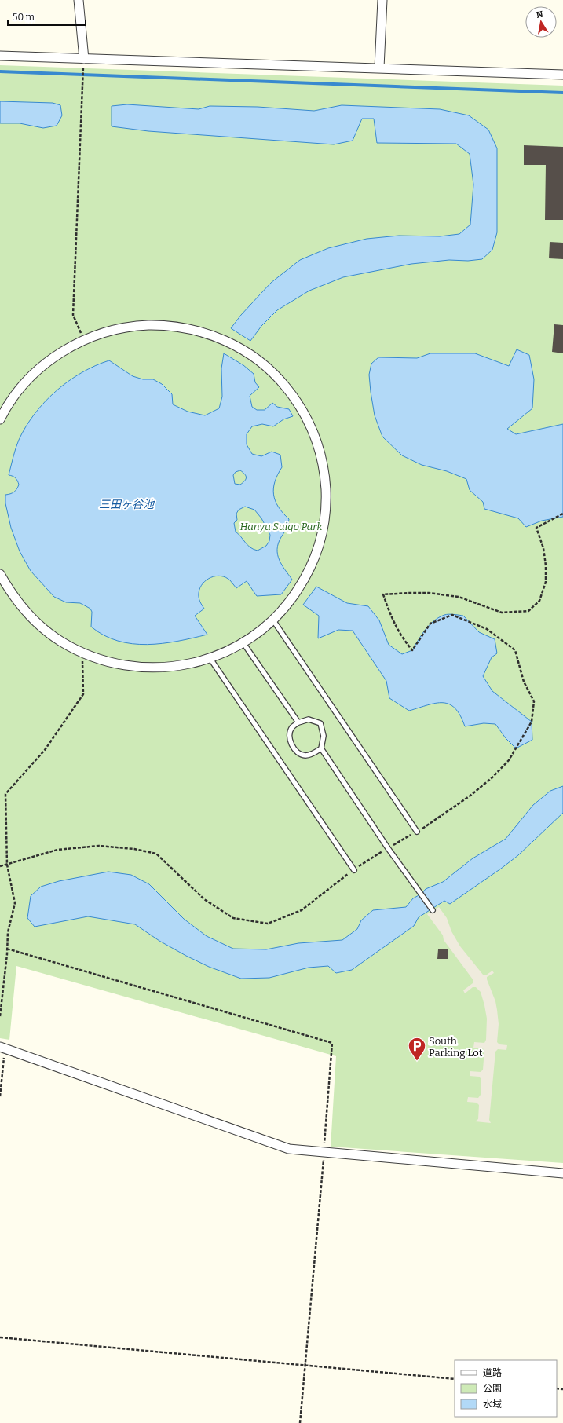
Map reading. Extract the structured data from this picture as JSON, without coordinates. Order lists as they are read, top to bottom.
{
  "water": ["三田ヶ谷池"],
  "parks": ["Hanyu Suigo Park"],
  "places": {
    "parking": ["South Parking Lot"]
  },
  "legend": ["道路", "公園", "水域"],
  "scale_bar": "50 m",
  "north": "top"
}
